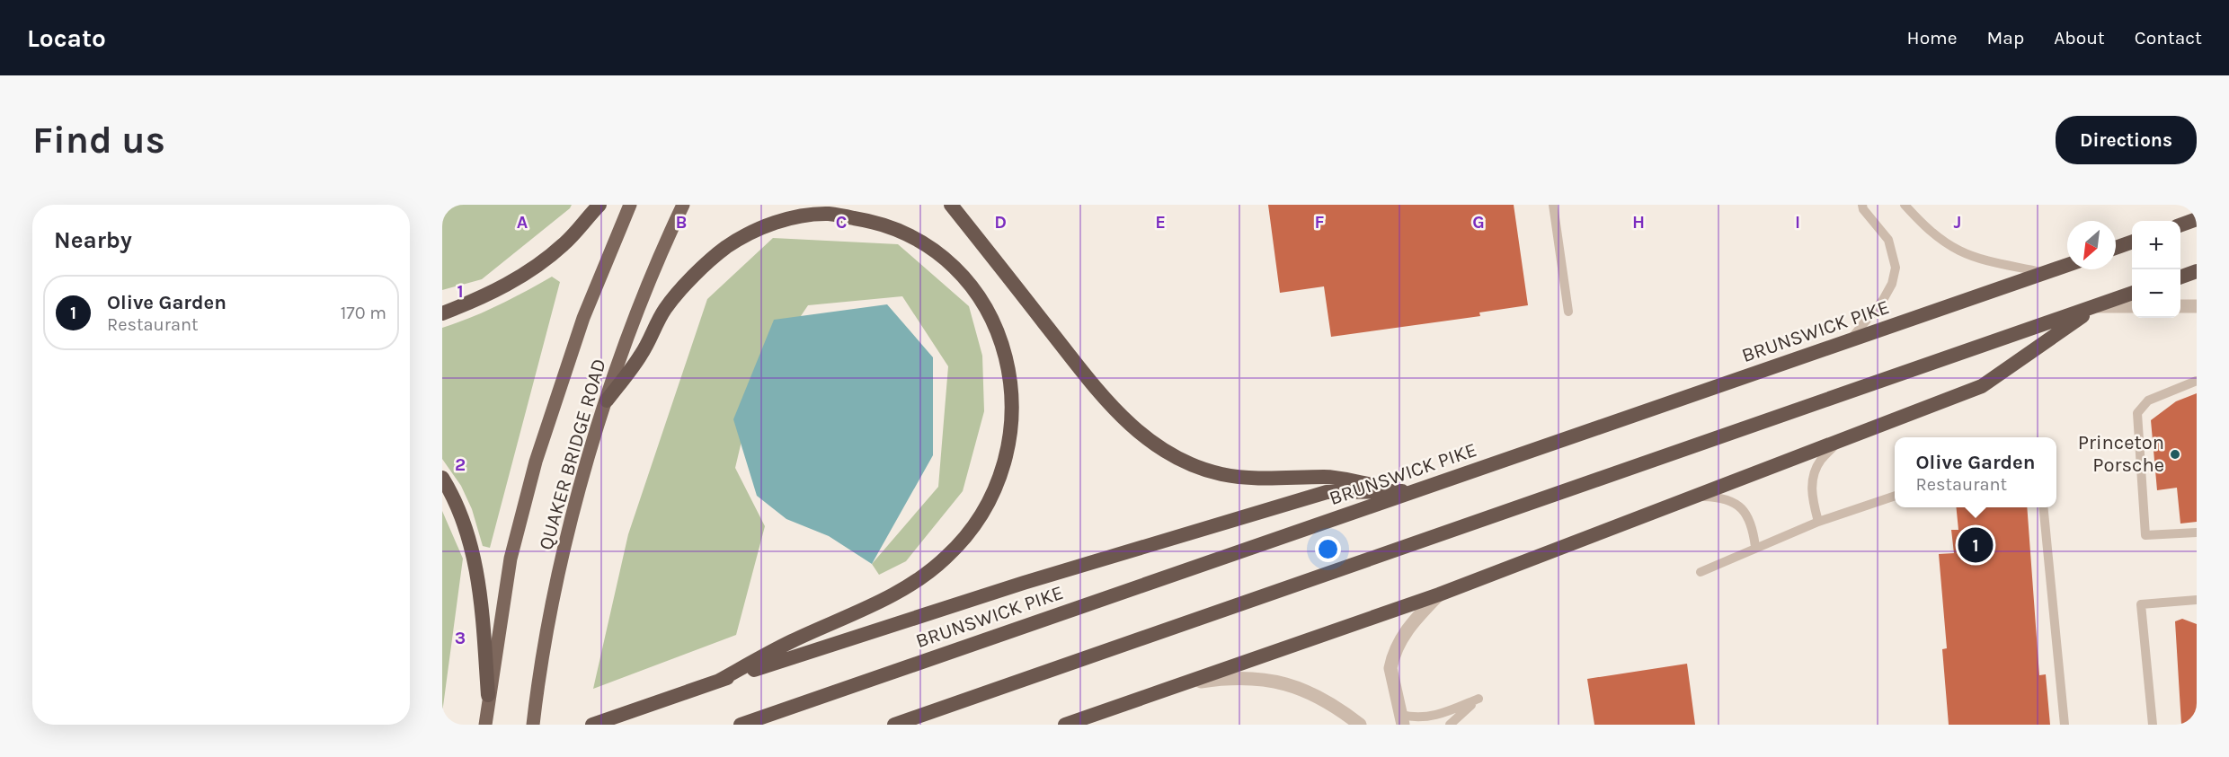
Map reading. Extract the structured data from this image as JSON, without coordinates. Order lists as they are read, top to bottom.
{
  "streets": {
    "highway": ["BRUNSWICK PIKE"],
    "main road": ["QUAKER BRIDGE ROAD"]
  },
  "places": ["Princeton Porsche"],
  "north": "bottom left",
  "page": {
    "header": "Locato",
    "nav": [
      "Home",
      "Map",
      "About",
      "Contact"
    ],
    "buttons": "Directions",
    "title": "Find us",
    "heading": "Nearby",
    "map_buttons": ["+", "−"],
    "list": [
      {
        "mark": "1",
        "name": "Olive Garden",
        "note": "Restaurant",
        "value": "170 m"
      }
    ],
    "popup": ["Olive Garden", "Restaurant"],
    "pins": "1"
  },
  "grid": {
    "columns": [
      "A",
      "B",
      "C",
      "D",
      "E",
      "F",
      "G",
      "H",
      "I",
      "J"
    ],
    "rows": ["1", "2", "3"]
  }
}
